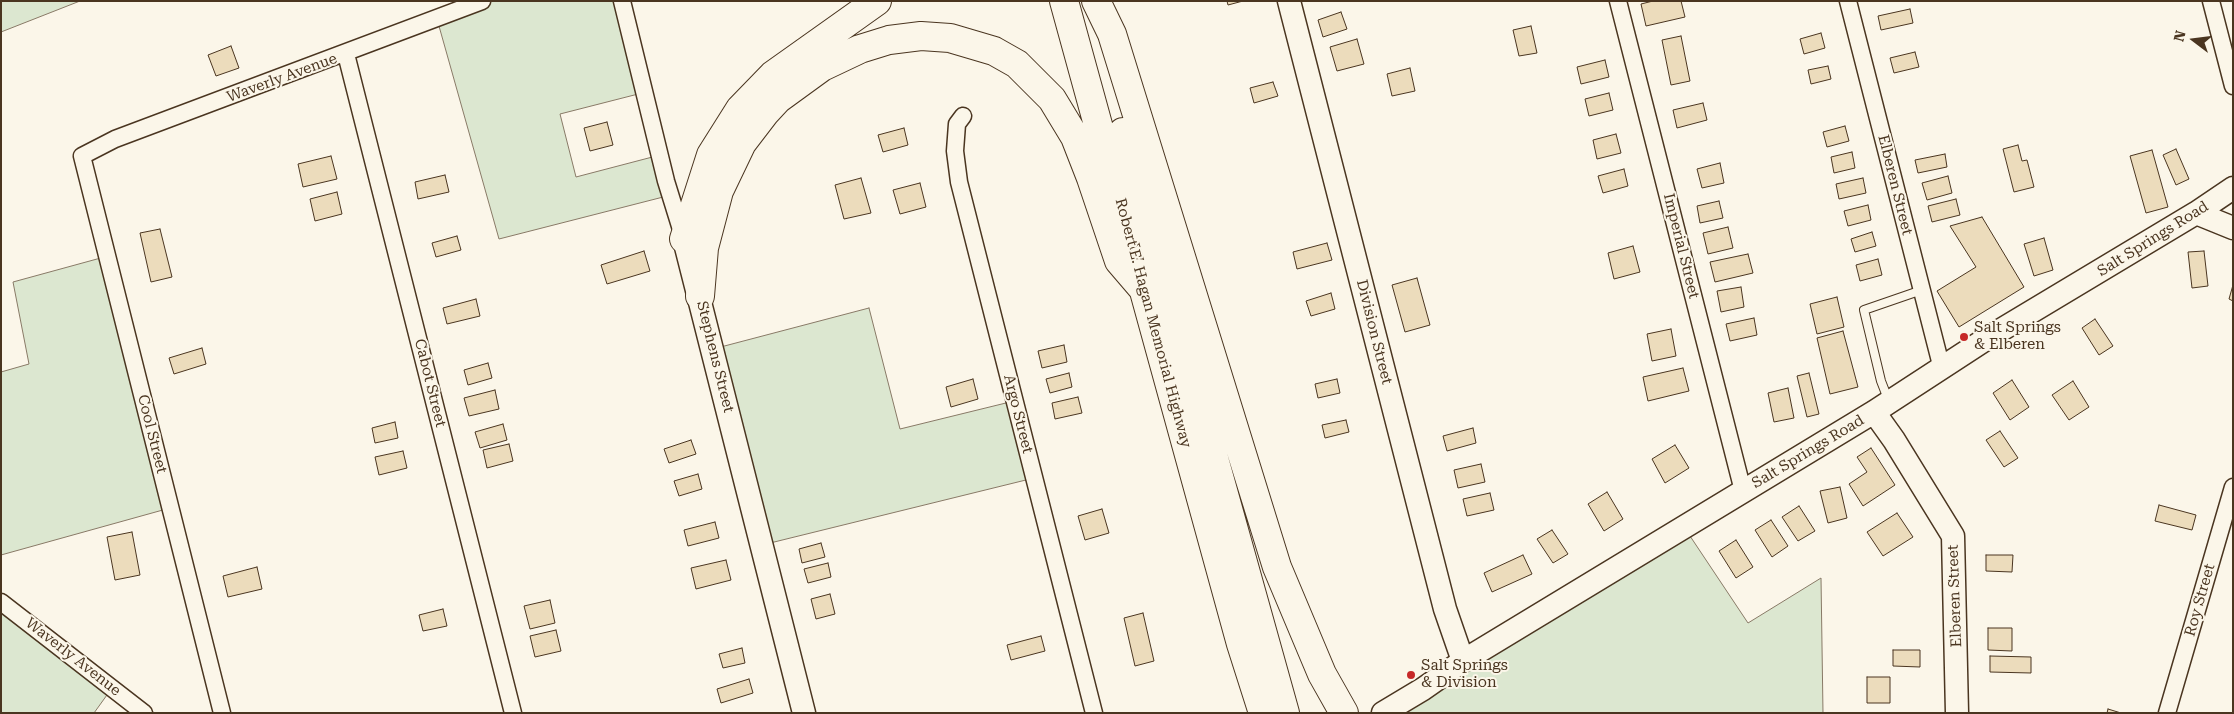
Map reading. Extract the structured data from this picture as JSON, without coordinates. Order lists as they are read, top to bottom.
{
  "streets": {
    "highway": ["Robert E. Hagan Memorial Highway"],
    "street": [
      "Waverly Avenue",
      "Elberen Street",
      "Salt Springs Road",
      "Imperial Street",
      "Division Street",
      "Stephens Street",
      "Cabot Street",
      "Argo Street",
      "Cool Street",
      "Roy Street"
    ]
  },
  "crossings": [
    ["Waverly Avenue", "Cabot Street"],
    ["Waverly Avenue", "Cool Street"],
    ["Elberen Street", "Salt Springs Road"],
    ["Salt Springs Road", "Imperial Street"],
    ["Salt Springs Road", "Division Street"]
  ],
  "places": ["Salt Springs & Elberen", "Salt Springs & Division"],
  "north": "left"
}
